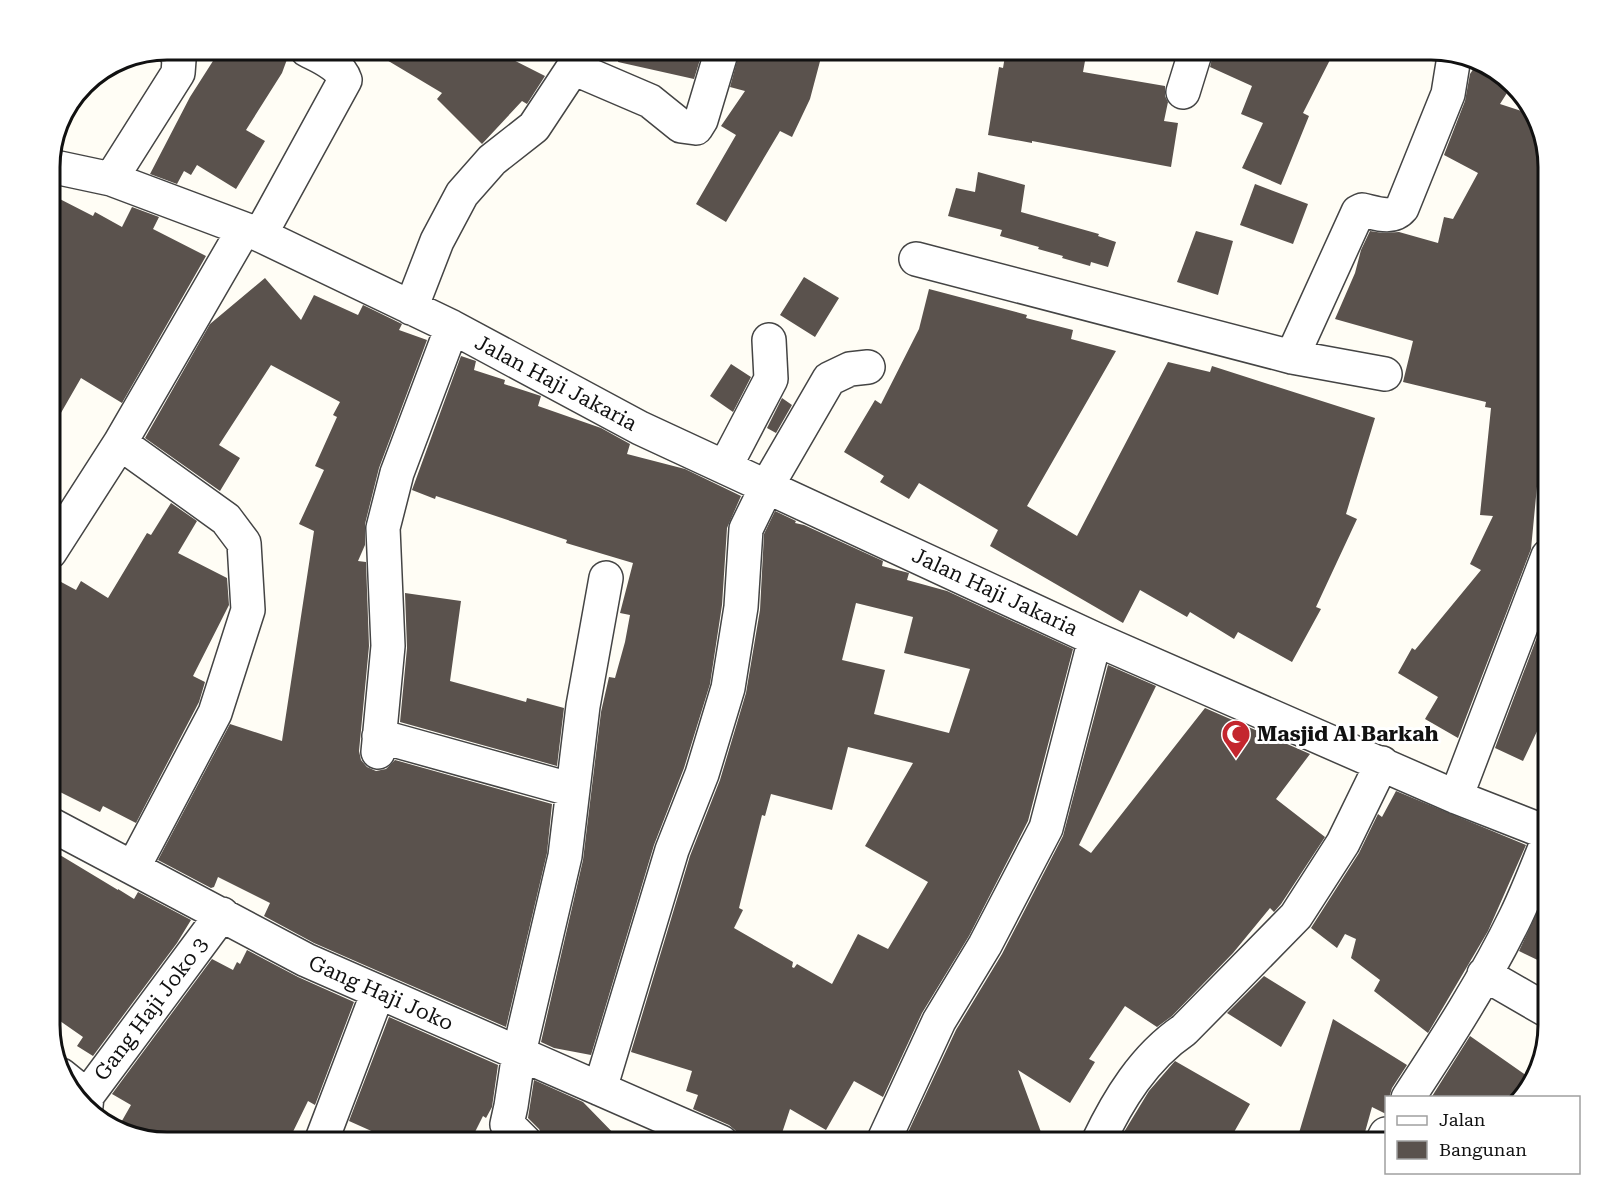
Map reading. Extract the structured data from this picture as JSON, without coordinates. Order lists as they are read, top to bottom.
{
  "streets": {
    "street": ["Jalan Haji Jakaria", "Gang Haji Joko", "Gang Haji Joko 3"]
  },
  "crossings": [
    ["Gang Haji Joko", "Gang Haji Joko 3"]
  ],
  "places": {
    "mosque": ["Masjid Al Barkah"]
  },
  "legend": ["Jalan", "Bangunan"]
}
